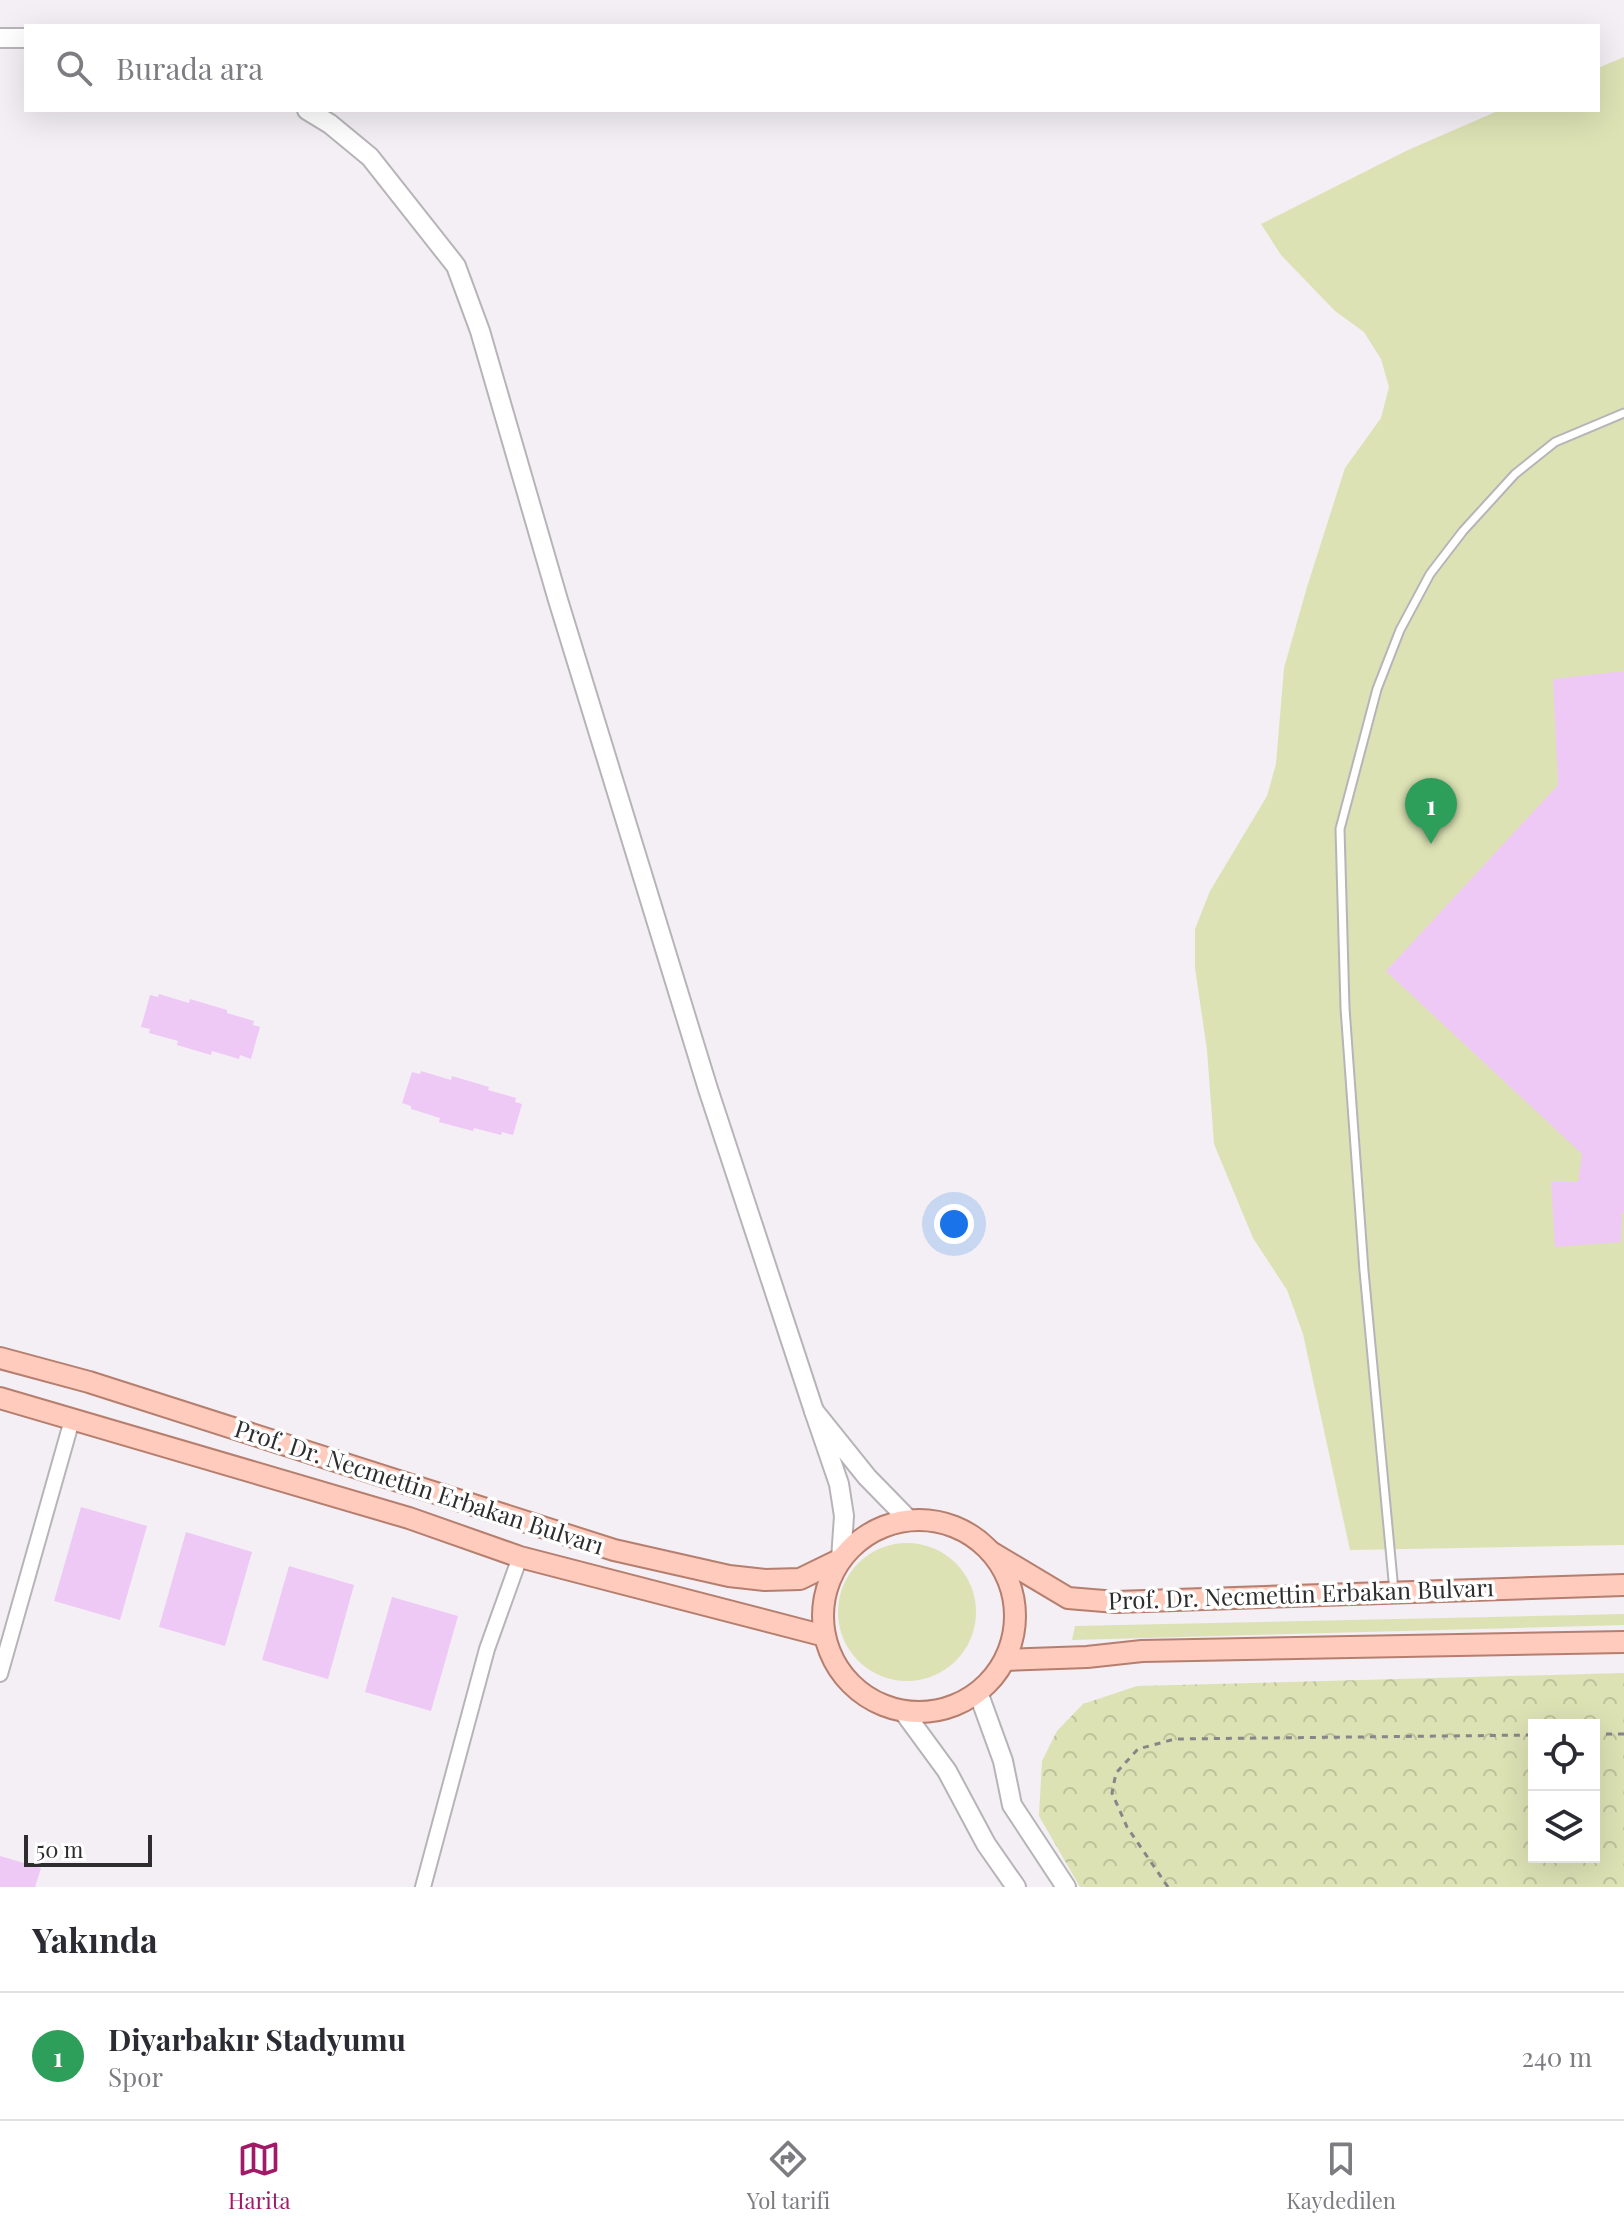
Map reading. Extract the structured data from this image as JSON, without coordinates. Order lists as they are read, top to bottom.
{
  "streets": {
    "main road": ["Prof. Dr. Necmettin Erbakan Bulvarı"]
  },
  "scale_bar": "50 m",
  "page": {
    "search": "Burada ara",
    "pins": "1",
    "scale": "50 m",
    "heading": "Yakında",
    "list": [
      {
        "mark": "1",
        "name": "Diyarbakır Stadyumu",
        "note": "Spor",
        "value": "240 m"
      }
    ],
    "nav": ["Harita", "Yol tarifi", "Kaydedilen"]
  }
}
